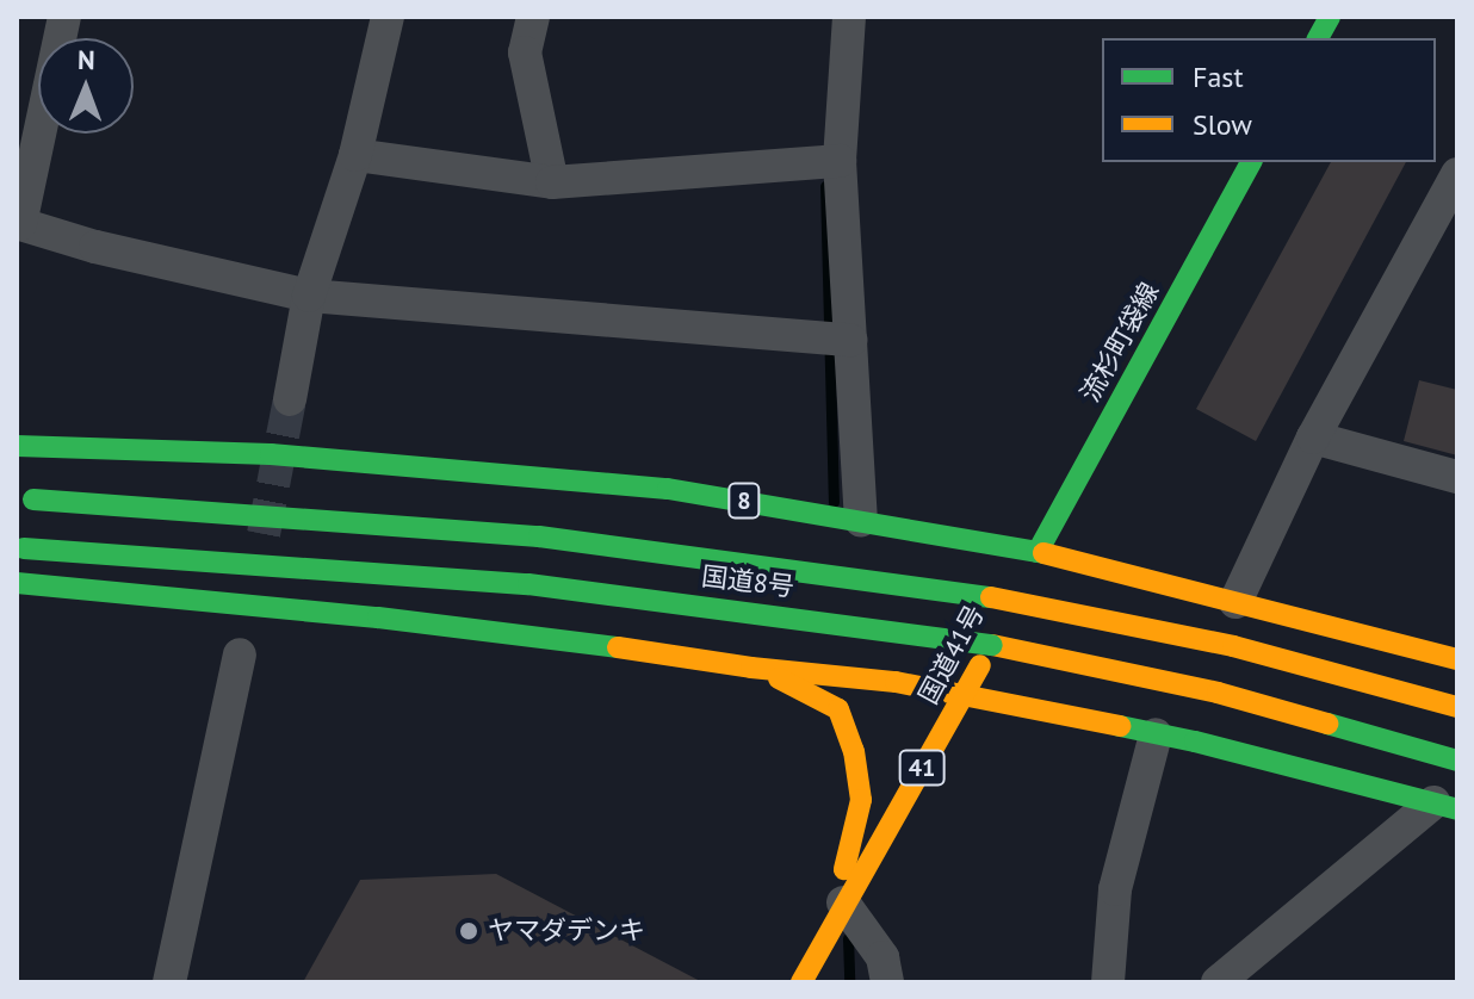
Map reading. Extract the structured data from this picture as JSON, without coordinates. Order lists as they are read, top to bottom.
{
  "streets": {
    "main road": [
      "流杉町袋線",
      "8",
      "国道8号",
      "国道41号",
      "41"
    ]
  },
  "crossings": [
    ["流杉町袋線", "8"],
    ["流杉町袋線", "国道41号"],
    ["8", "国道41号"]
  ],
  "places": ["ヤマダデンキ"],
  "legend": ["Fast", "Slow"],
  "north": "top"
}
